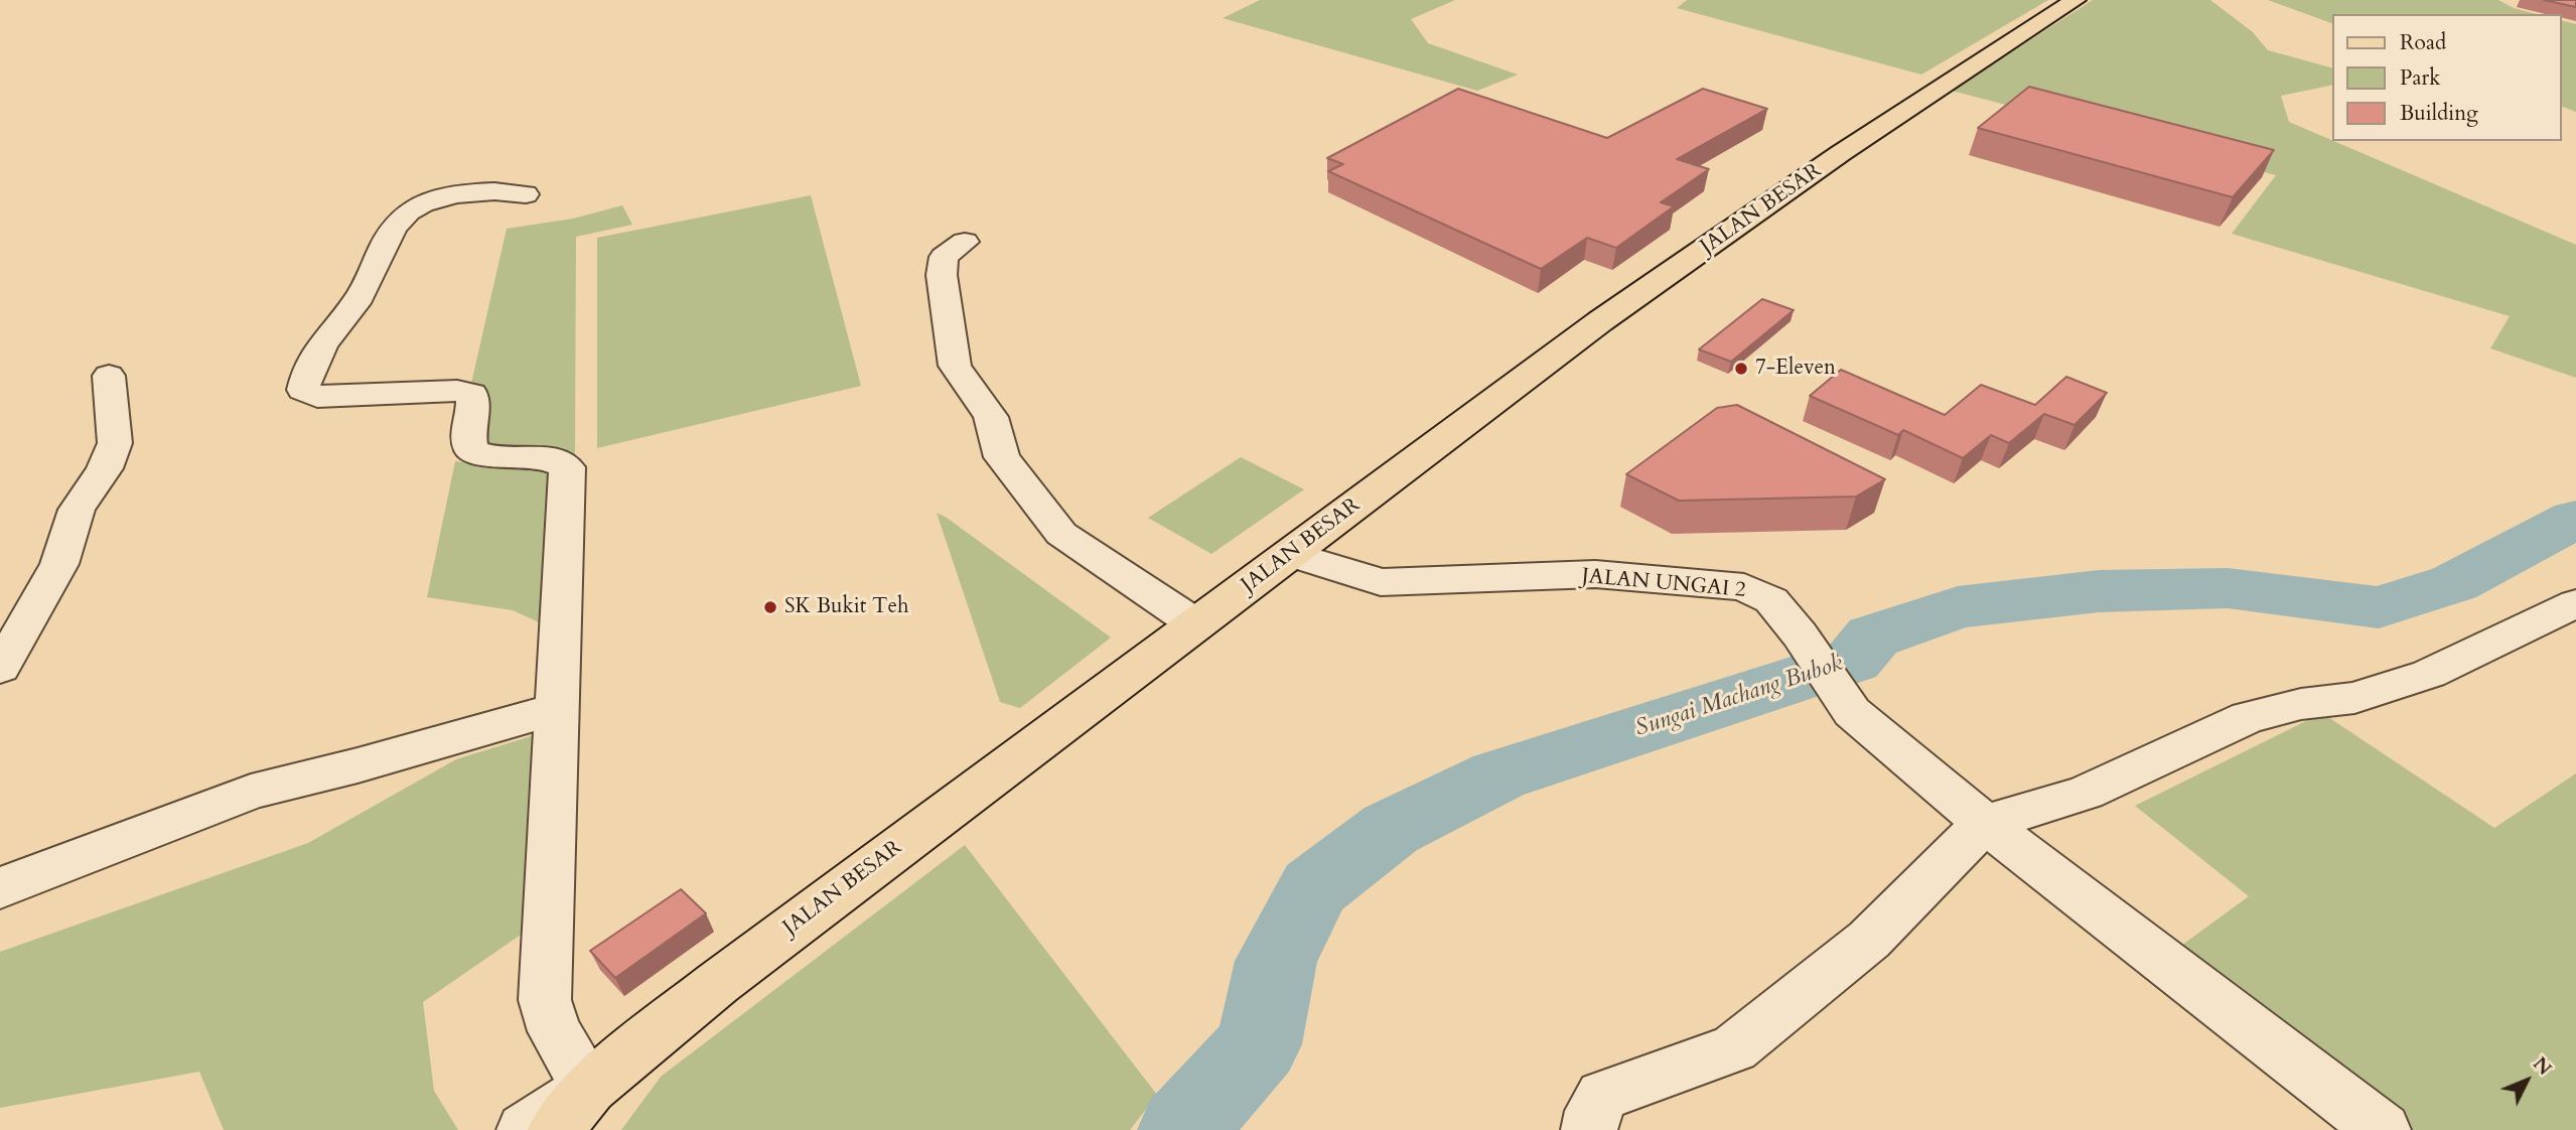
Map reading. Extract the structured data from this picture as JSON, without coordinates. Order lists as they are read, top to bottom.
{
  "streets": {
    "main road": ["JALAN BESAR"],
    "street": ["JALAN UNGAI 2"]
  },
  "crossings": [
    ["JALAN BESAR", "JALAN UNGAI 2"]
  ],
  "water": ["Sungai Machang Bubok"],
  "places": ["7-Eleven", "SK Bukit Teh"],
  "legend": ["Road", "Park", "Building"],
  "north": "top right"
}
